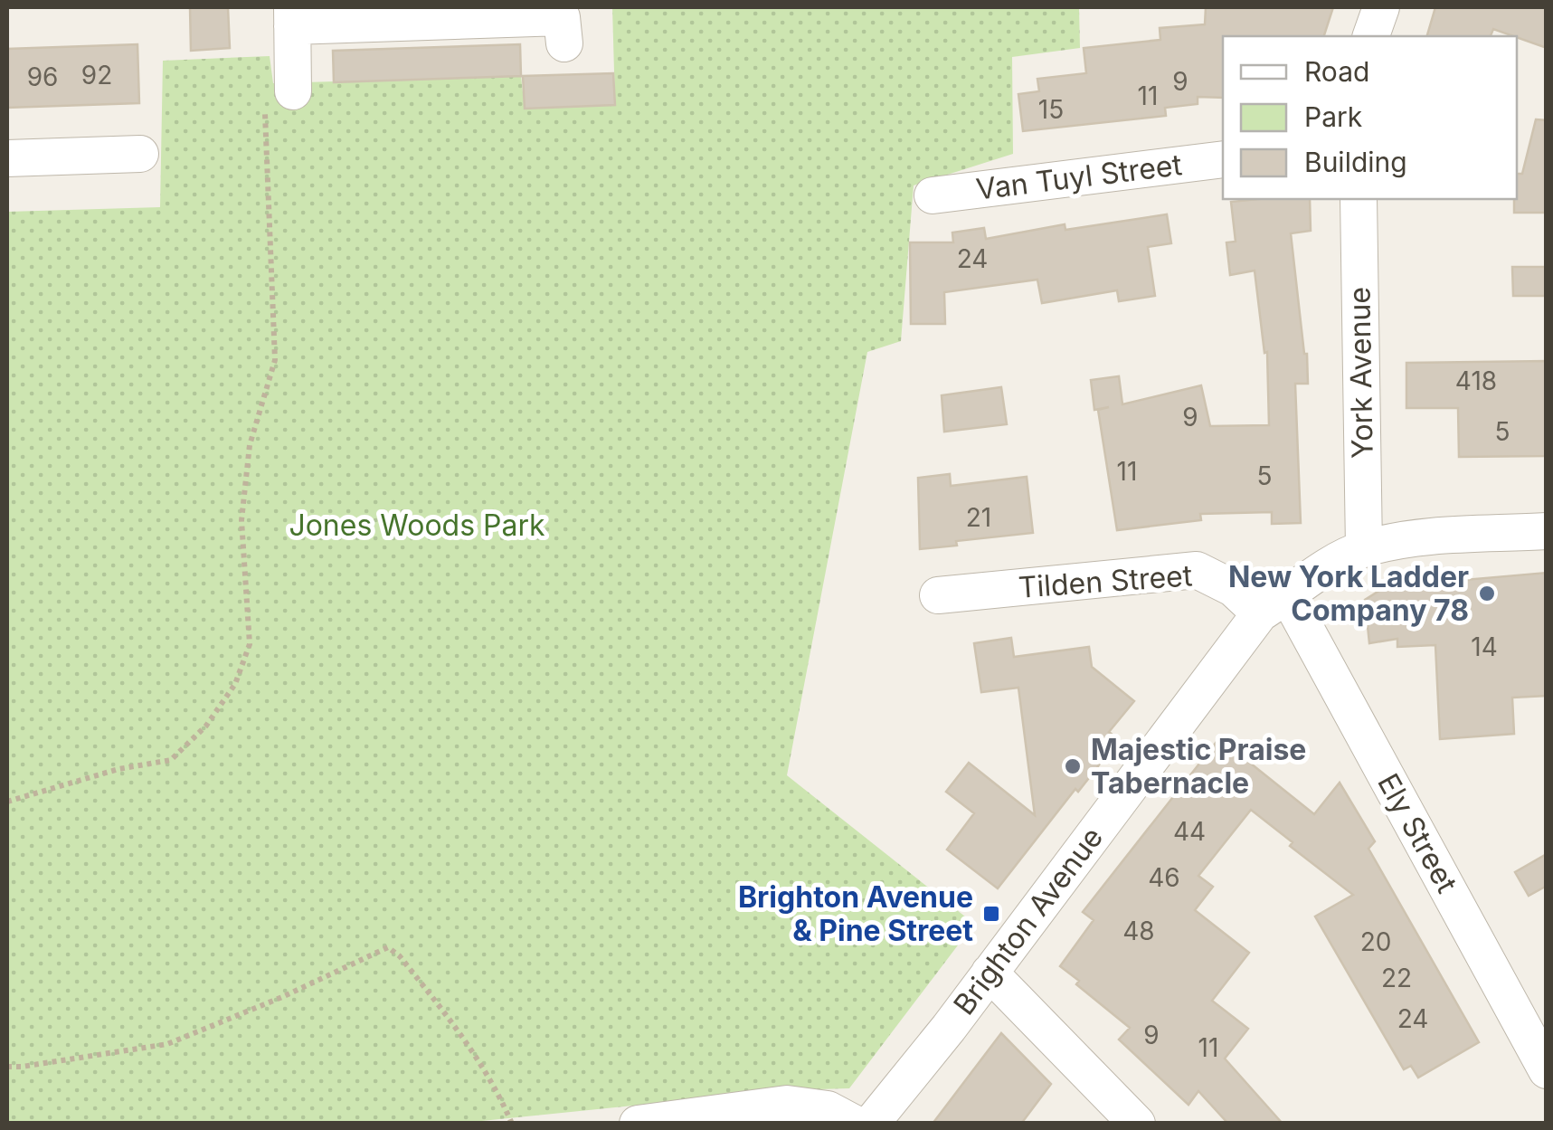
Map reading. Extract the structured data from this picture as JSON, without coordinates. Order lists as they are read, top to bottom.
{
  "streets": {
    "street": [
      "Van Tuyl Street",
      "York Avenue",
      "Tilden Street",
      "Ely Street",
      "Brighton Avenue"
    ]
  },
  "crossings": [
    ["York Avenue", "Brighton Avenue"],
    ["Tilden Street", "Ely Street"],
    ["Tilden Street", "Brighton Avenue"],
    ["Ely Street", "Brighton Avenue"]
  ],
  "parks": ["Jones Woods Park"],
  "places": {
    "other": ["New York Ladder Company 78", "Majestic Praise Tabernacle"],
    "transit": ["Brighton Avenue & Pine Street"]
  },
  "house_numbers": [
    "92",
    "96",
    "9",
    "11",
    "15",
    "24",
    "418",
    "9",
    "5",
    "11",
    "5",
    "21",
    "14",
    "44",
    "46",
    "48",
    "20",
    "22",
    "24",
    "9",
    "11"
  ],
  "legend": ["Road", "Park", "Building"]
}
